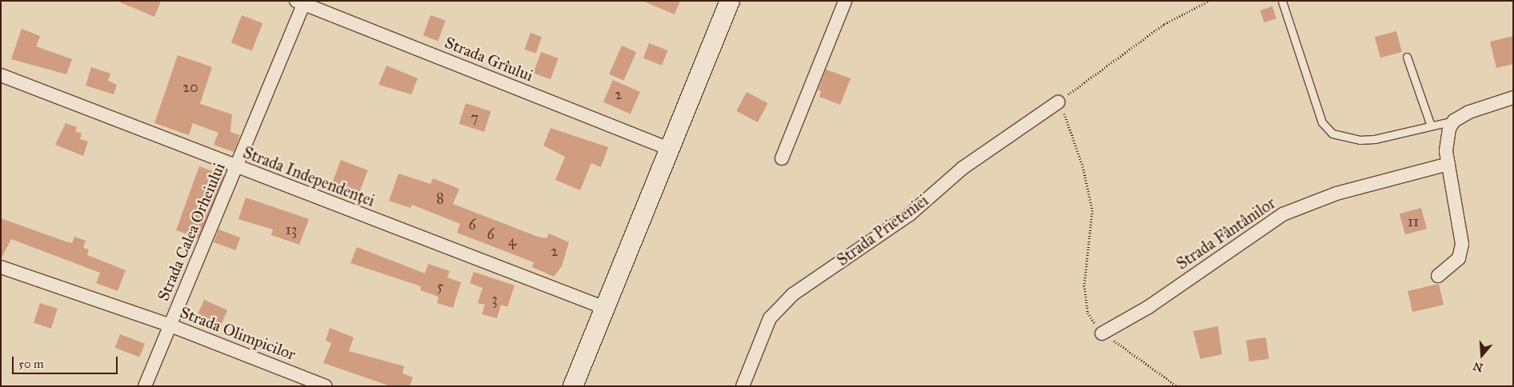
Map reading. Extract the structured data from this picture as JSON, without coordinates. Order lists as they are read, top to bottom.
{
  "streets": {
    "street": [
      "Strada Grîului",
      "Strada Independenței",
      "Strada Prieteniei",
      "Strada Calea Orheiului",
      "Strada Fântânilor",
      "Strada Olimpicilor"
    ]
  },
  "crossings": [
    ["Strada Grîului", "Strada Calea Orheiului"],
    ["Strada Independenței", "Strada Calea Orheiului"],
    ["Strada Calea Orheiului", "Strada Olimpicilor"]
  ],
  "house_numbers": [
    "20",
    "2",
    "7",
    "8",
    "11",
    "6",
    "13",
    "6",
    "4",
    "2",
    "5",
    "3"
  ],
  "scale_bar": "50 m",
  "north": "bottom"
}
